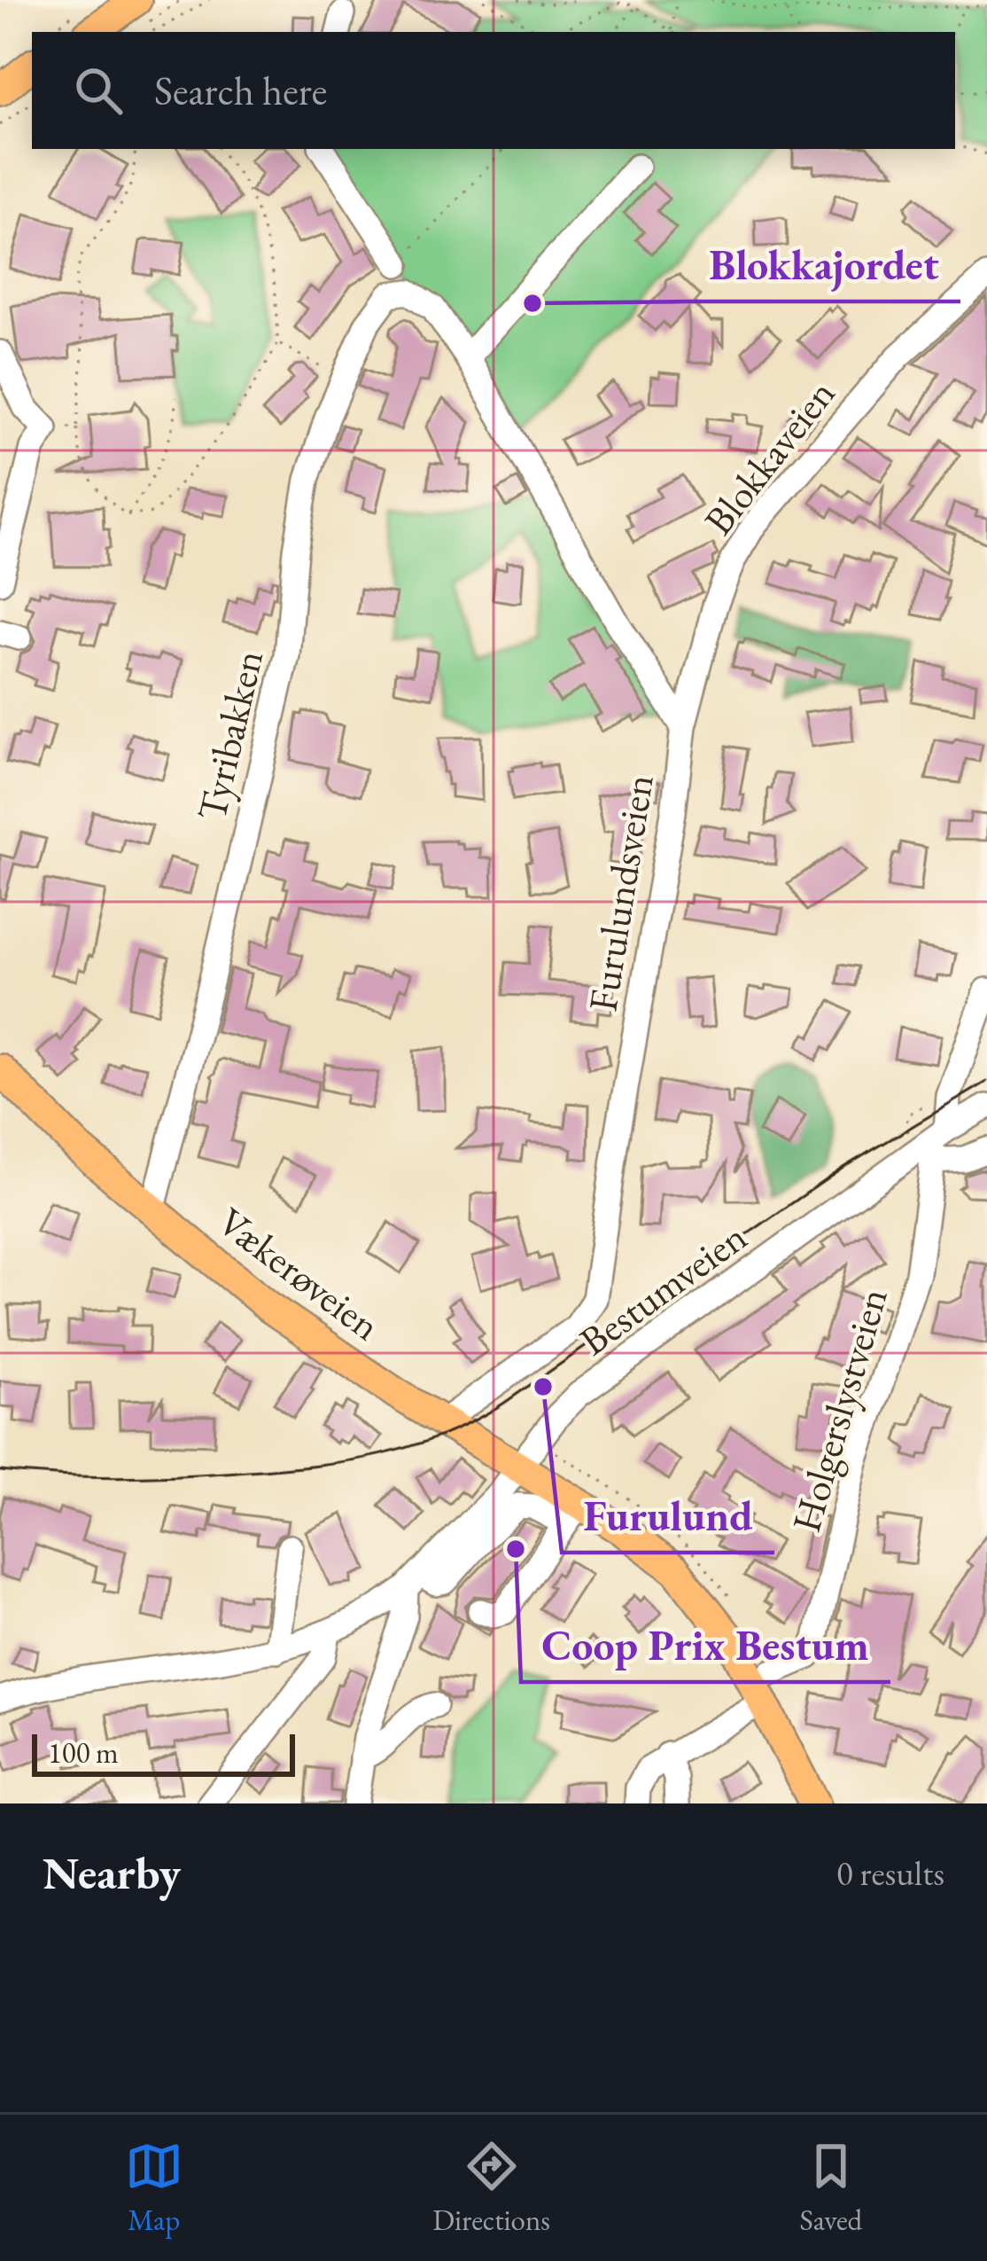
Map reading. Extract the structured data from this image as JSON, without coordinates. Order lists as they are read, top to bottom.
{
  "streets": {
    "main road": ["Vækerøveien"],
    "street": [
      "Blokkaveien",
      "Tyribakken",
      "Furulundsveien",
      "Bestumveien",
      "Holgerslystveien"
    ]
  },
  "crossings": [
    ["Blokkaveien", "Furulundsveien"],
    ["Tyribakken", "Furulundsveien"],
    ["Tyribakken", "Vækerøveien"],
    ["Furulundsveien", "Vækerøveien"],
    ["Vækerøveien", "Bestumveien"],
    ["Bestumveien", "Holgerslystveien"]
  ],
  "places": ["Blokkajordet", "Furulund", "Coop Prix Bestum"],
  "scale_bar": "100 m",
  "page": {
    "search": "Search here",
    "scale": "100 m",
    "heading": ["Nearby", "0 results"],
    "nav": ["Map", "Directions", "Saved"]
  }
}
